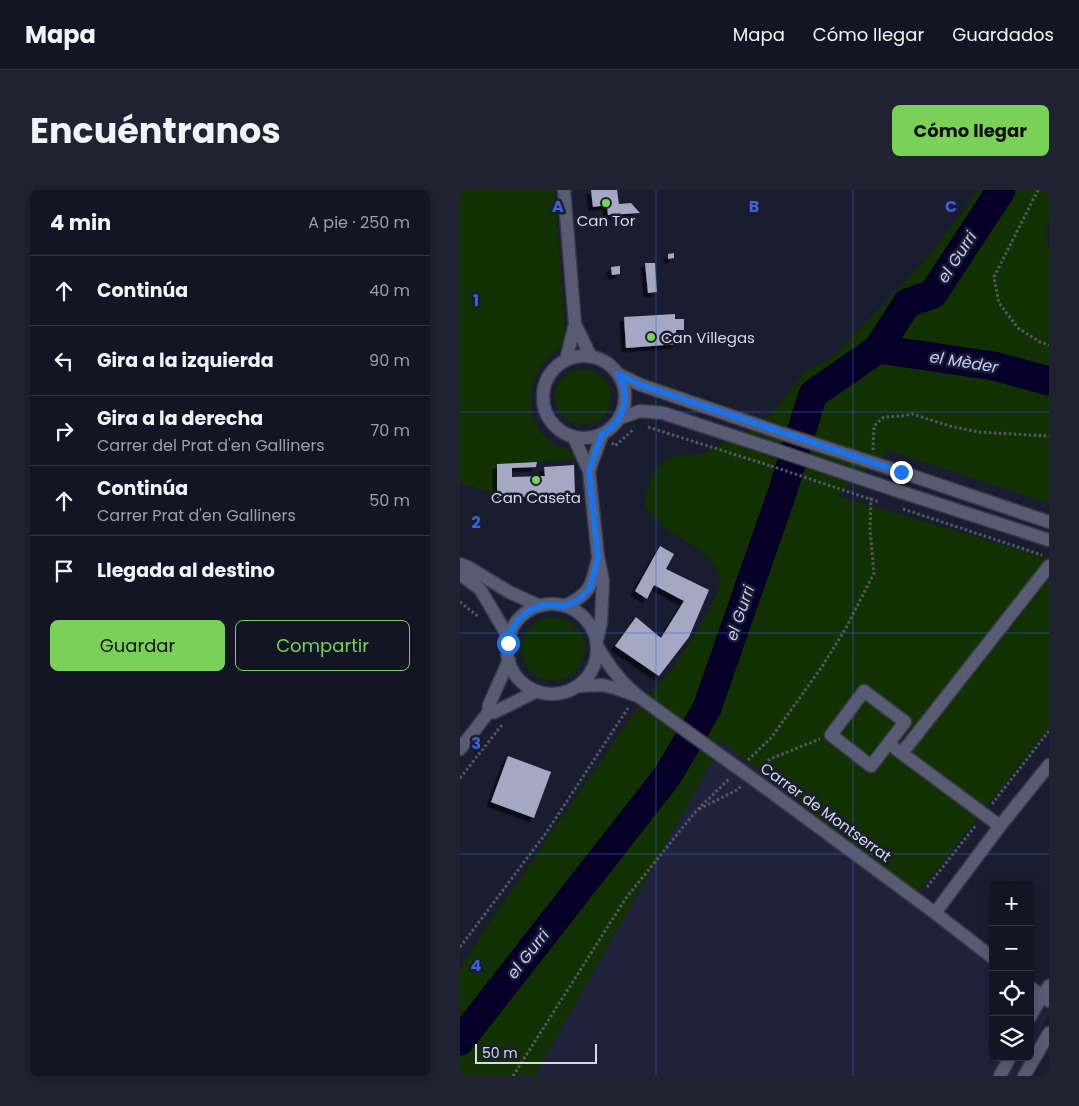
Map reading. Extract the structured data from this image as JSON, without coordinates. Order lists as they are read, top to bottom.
{
  "streets": {
    "street": ["Carrer de Montserrat"]
  },
  "water": ["el Gurri", "el Mèder"],
  "places": ["Can Tor", "Can Villegas", "Can Caseta"],
  "scale_bar": "50 m",
  "page": {
    "header": "Mapa",
    "nav": ["Mapa", "Cómo llegar", "Guardados"],
    "title": "Encuéntranos",
    "buttons": [
      "Cómo llegar",
      ["Guardar", "Compartir"]
    ],
    "heading": ["4 min", "A pie · 250 m"],
    "list": [
      ["Continúa", "40 m"],
      ["Gira a la izquierda", "90 m"],
      ["Gira a la derecha", "Carrer del Prat d'en Galliners", "70 m"],
      ["Continúa", "Carrer Prat d'en Galliners", "50 m"],
      "Llegada al destino"
    ],
    "map_buttons": ["+", "−"],
    "scale": "50 m"
  },
  "grid": {
    "columns": ["A", "B", "C"],
    "rows": [
      "1",
      "2",
      "3",
      "4"
    ]
  }
}
